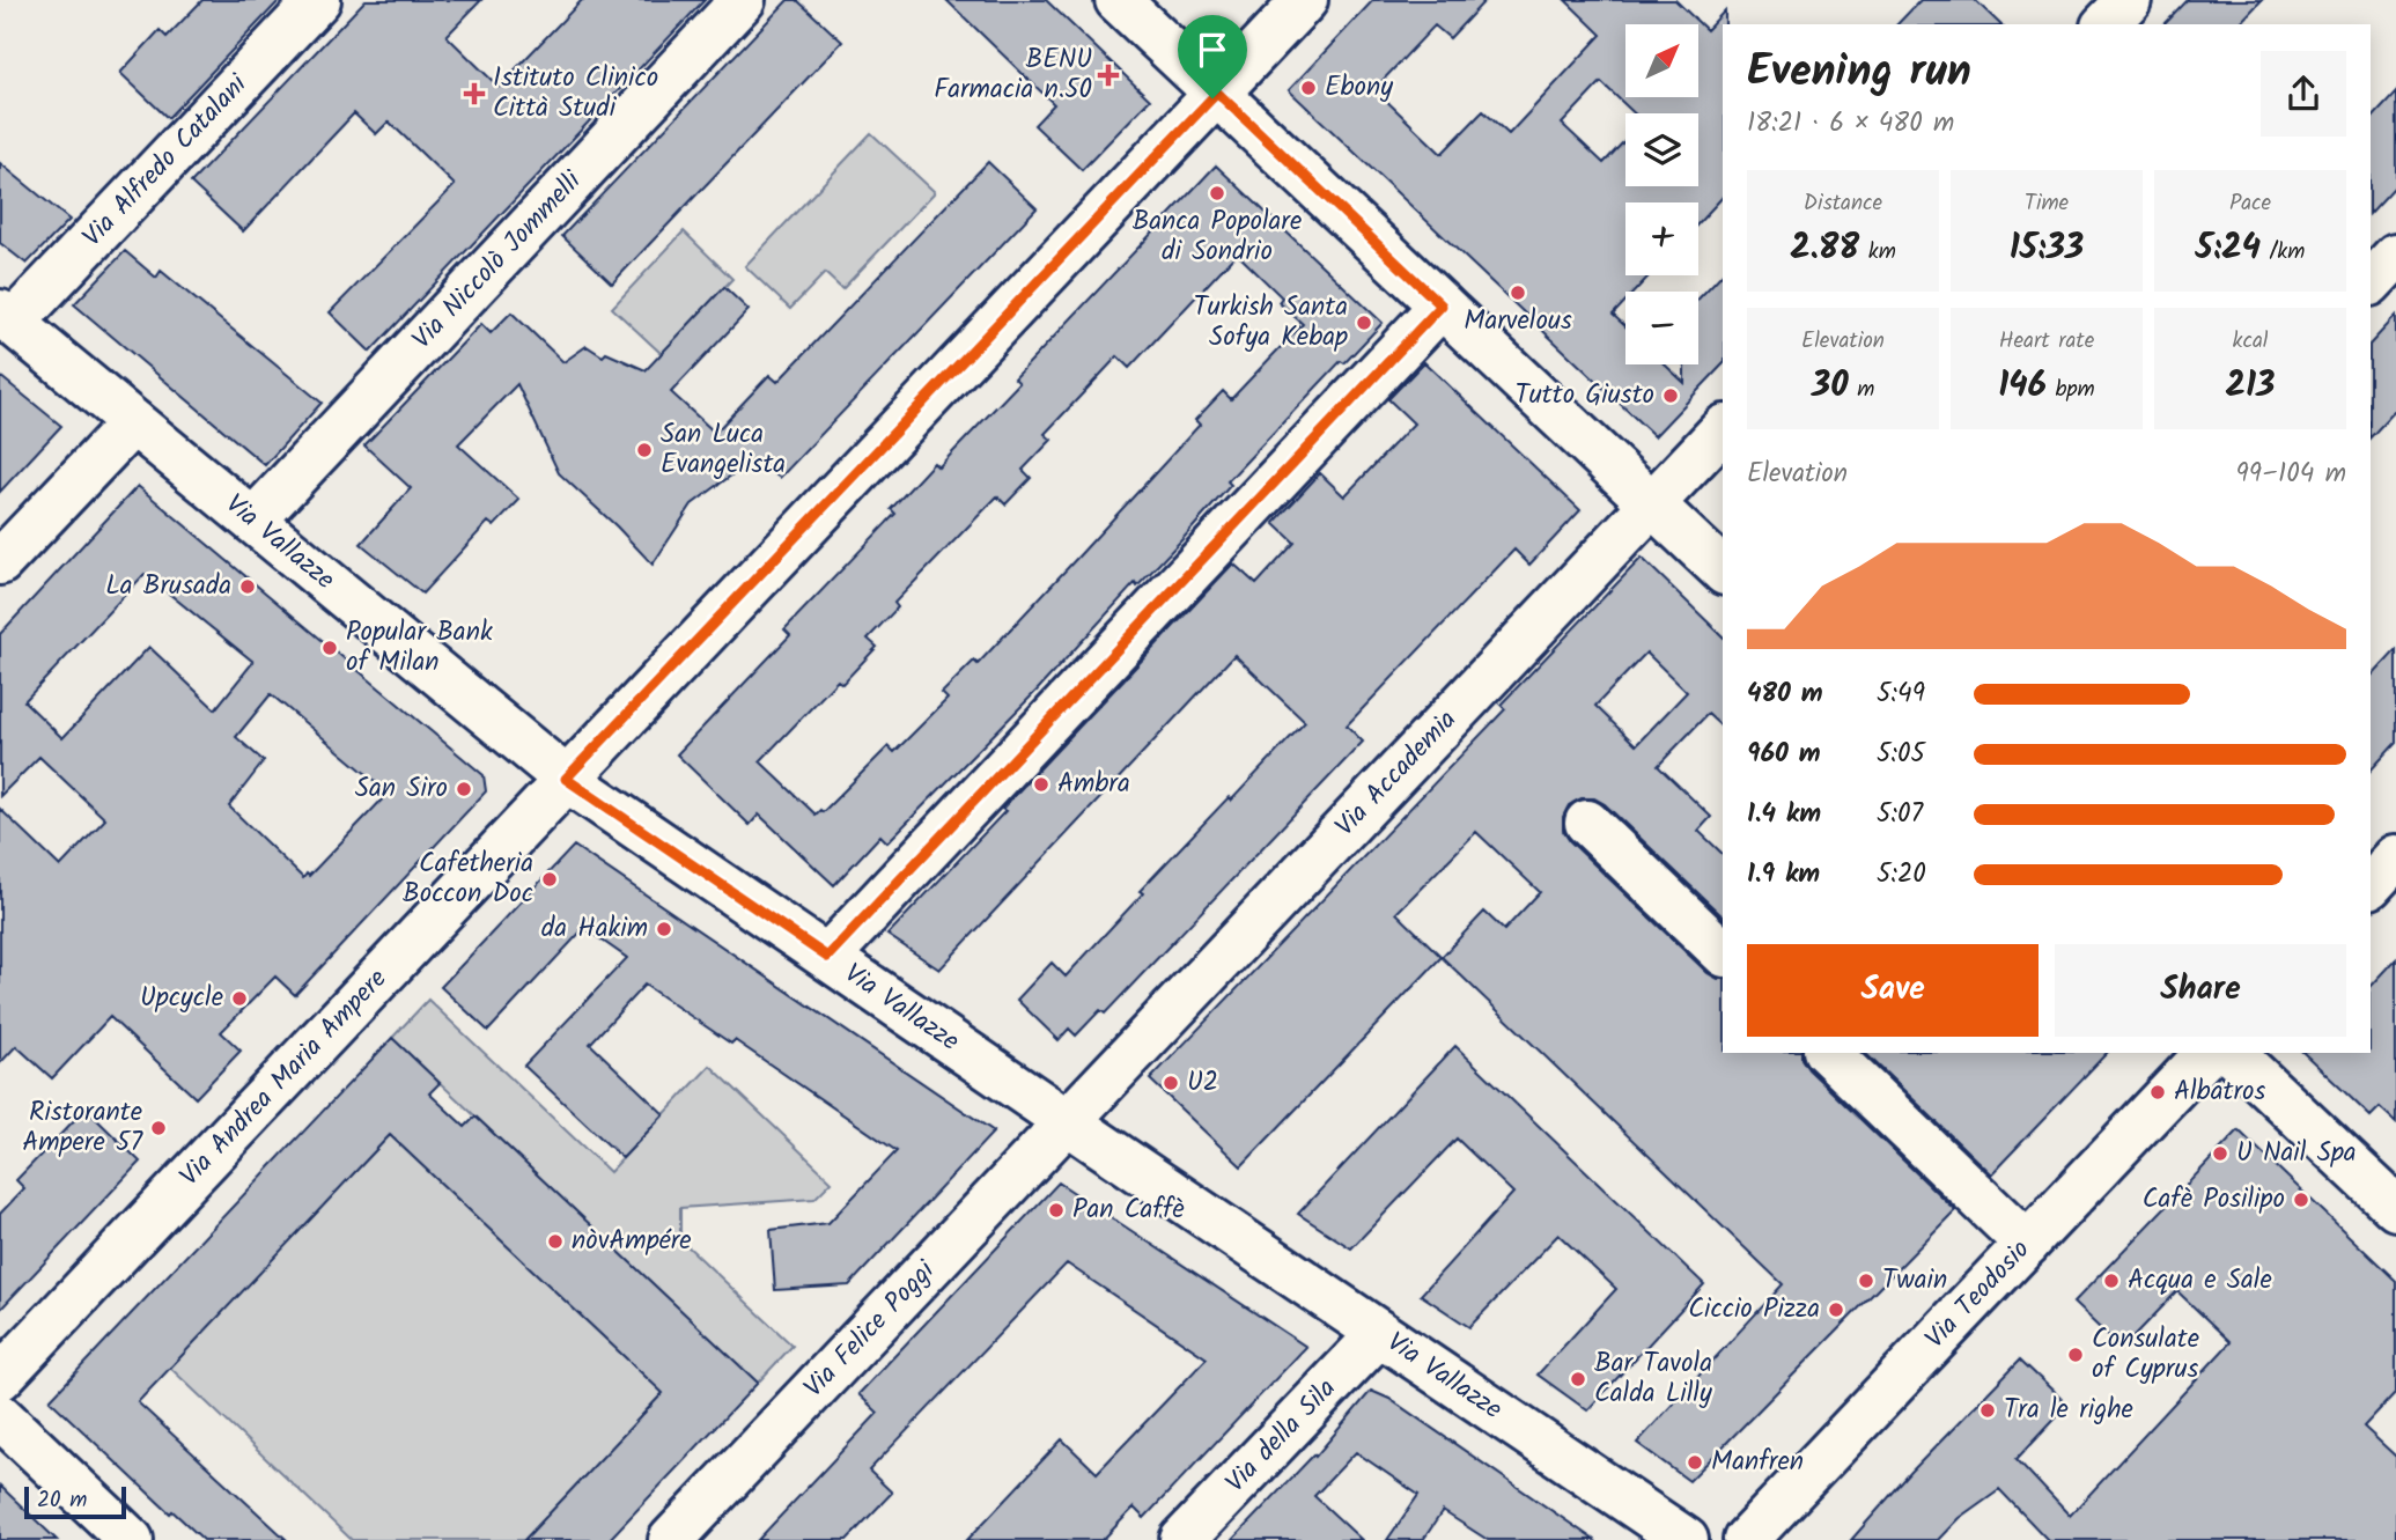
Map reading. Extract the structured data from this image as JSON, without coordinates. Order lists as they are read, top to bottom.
{
  "streets": {
    "street": [
      "Via Alfredo Catalani",
      "Via Niccolò Jommelli",
      "Via Vallazze",
      "Via Accademia",
      "Via Andrea Maria Ampere",
      "Via Teodosio",
      "Via Felice Poggi",
      "Via della Sila"
    ]
  },
  "crossings": [
    ["Via Alfredo Catalani", "Via Vallazze"],
    ["Via Niccolò Jommelli", "Via Vallazze"],
    ["Via Vallazze", "Via Accademia"],
    ["Via Vallazze", "Via Andrea Maria Ampere"],
    ["Via Vallazze", "Via Felice Poggi"],
    ["Via Vallazze", "Via della Sila"],
    ["Via Accademia", "Via Felice Poggi"]
  ],
  "places": {
    "health": ["BENU Farmacia n.50", "Istituto Clinico Città Studi"],
    "other": [
      "Ebony",
      "Banca Popolare di Sondrio",
      "Marvelous",
      "Turkish Santa Sofya Kebap",
      "Tutto Giusto",
      "San Luca Evangelista",
      "La Brusada",
      "Popular Bank of Milan",
      "Ambra",
      "San Siro",
      "Cafetheria Boccon Doc",
      "da Hakim",
      "Upcycle",
      "U2",
      "Albatros",
      "Ristorante Ampere 57",
      "U Nail Spa",
      "Cafè Posilipo",
      "Pan Caffè",
      "nòvAmpére",
      "Twain",
      "Acqua e Sale",
      "Ciccio Pizza",
      "Consulate of Cyprus",
      "Bar Tavola Calda Lilly",
      "Tra le righe",
      "Manfren"
    ]
  },
  "scale_bar": "20 m",
  "north": "top right",
  "page": {
    "map_buttons": ["+", "−"],
    "heading": ["Evening run", "18:21 · 6 × 480 m"],
    "stats": [
      ["Distance", "2.88 km"],
      ["Time", "15:33"],
      ["Pace", "5:24 /km"],
      ["Elevation", "30 m"],
      ["Heart rate", "146 bpm"],
      ["kcal", "213"]
    ],
    "chart": ["Elevation", "99–104 m"],
    "list": [
      {
        "name": "480 m",
        "note": "5:49"
      },
      {
        "name": "960 m",
        "note": "5:05"
      },
      {
        "name": "1.4 km",
        "note": "5:07"
      },
      {
        "name": "1.9 km",
        "note": "5:20"
      }
    ],
    "buttons": ["Save", "Share"],
    "scale": "20 m"
  }
}
